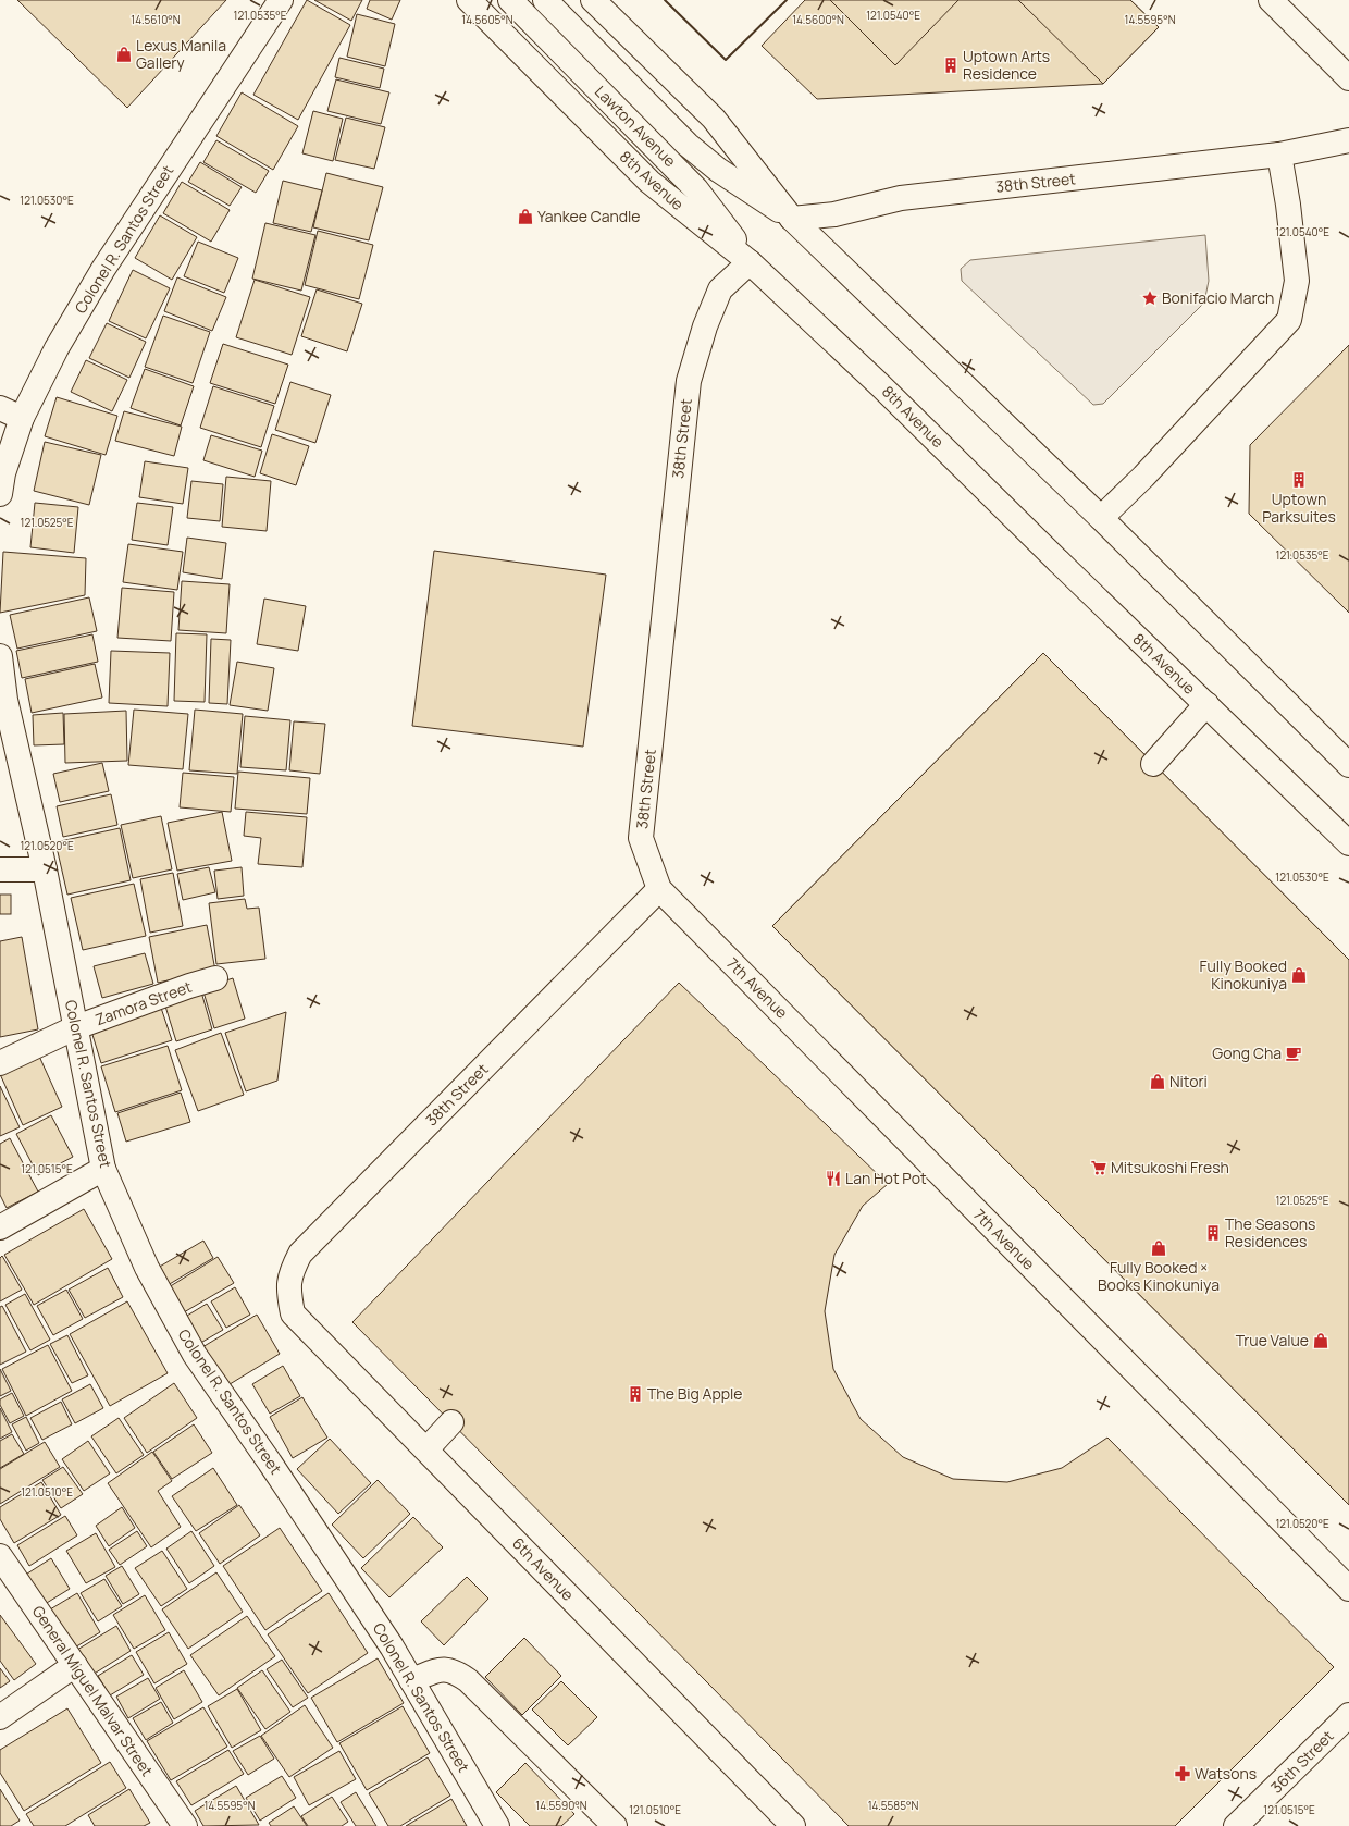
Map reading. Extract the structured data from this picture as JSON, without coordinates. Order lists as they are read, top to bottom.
{
  "streets": {
    "street": [
      "Lawton Avenue",
      "8th Avenue",
      "38th Street",
      "Colonel R. Santos Street",
      "7th Avenue",
      "Zamora Street",
      "6th Avenue",
      "General Miguel Malvar Street",
      "36th Street"
    ]
  },
  "crossings": [
    ["Lawton Avenue", "8th Avenue"],
    ["Lawton Avenue", "38th Street"],
    ["8th Avenue", "38th Street"],
    ["38th Street", "7th Avenue"],
    ["38th Street", "6th Avenue"],
    ["Colonel R. Santos Street", "Zamora Street"]
  ],
  "places": {
    "shop": [
      "Lexus Manila Gallery",
      "Yankee Candle",
      "Fully Booked Kinokuniya",
      "Nitori",
      "Fully Booked × Books Kinokuniya",
      "True Value"
    ],
    "building": [
      "Uptown Arts Residence",
      "Uptown Parksuites",
      "The Seasons Residences",
      "The Big Apple"
    ],
    "place": ["Bonifacio March"],
    "cafe": ["Gong Cha"],
    "supermarket": ["Mitsukoshi Fresh"],
    "restaurant": ["Lan Hot Pot"],
    "pharmacy": ["Watsons"]
  },
  "coordinates": [
    "121.0540°E",
    "121.0535°E",
    "14.5610°N",
    "14.5605°N",
    "14.5600°N",
    "14.5595°N",
    "121.0530°E",
    "121.0525°E",
    "121.0520°E",
    "121.0515°E",
    "121.0510°E",
    "14.5590°N",
    "14.5585°N"
  ]
}
